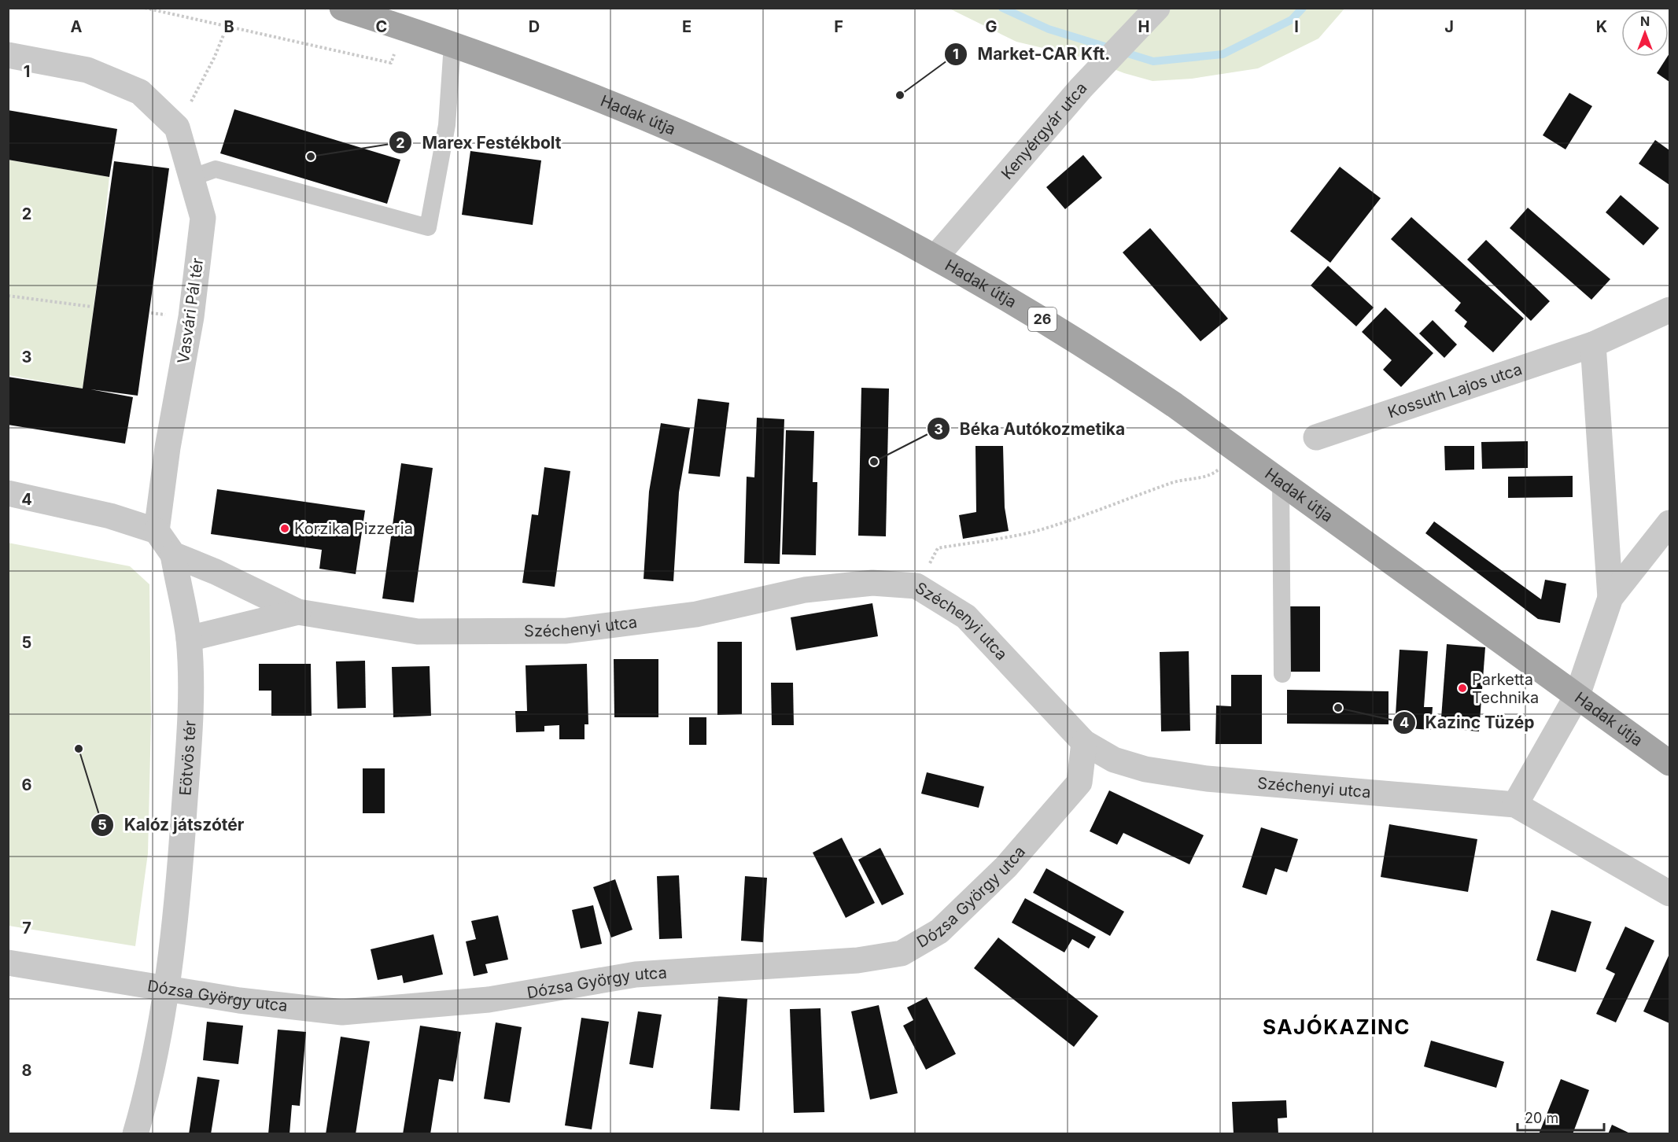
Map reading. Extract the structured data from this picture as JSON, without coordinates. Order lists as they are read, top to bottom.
{
  "streets": {
    "main road": ["Hadak útja", "26"],
    "street": [
      "Kenyérgyár utca",
      "Vasvári Pál tér",
      "Kossuth Lajos utca",
      "Széchenyi utca",
      "Eötvös tér",
      "Dózsa György utca"
    ]
  },
  "crossings": [
    ["Hadak útja", "Kenyérgyár utca"],
    ["Széchenyi utca", "Eötvös tér"],
    ["Széchenyi utca", "Dózsa György utca"],
    ["Eötvös tér", "Dózsa György utca"]
  ],
  "districts": ["SAJÓKAZINC"],
  "places": [
    "Market-CAR Kft.",
    "Marex Festékbolt",
    "Béka Autókozmetika",
    "Korzika Pizzeria",
    "Parketta Technika",
    "Kazinc Tüzép",
    "Kalóz játszótér"
  ],
  "scale_bar": "20 m",
  "north": "top",
  "grid": {
    "columns": [
      "A",
      "B",
      "C",
      "D",
      "E",
      "F",
      "G",
      "H",
      "I",
      "J",
      "K"
    ],
    "rows": [
      "1",
      "2",
      "3",
      "4",
      "5",
      "6",
      "7",
      "8"
    ]
  }
}
